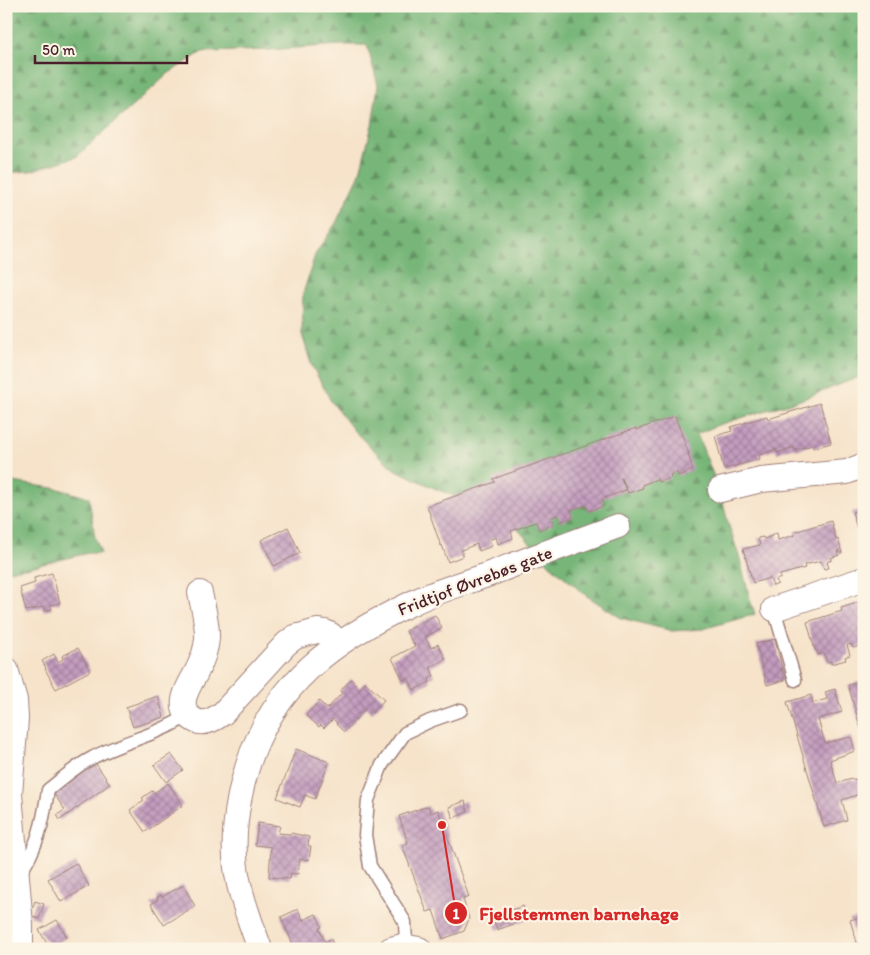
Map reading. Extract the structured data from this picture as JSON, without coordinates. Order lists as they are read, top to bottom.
{
  "streets": {
    "street": ["Fridtjof Øvrebøs gate"]
  },
  "places": ["Fjellstemmen barnehage"],
  "scale_bar": "50 m"
}
